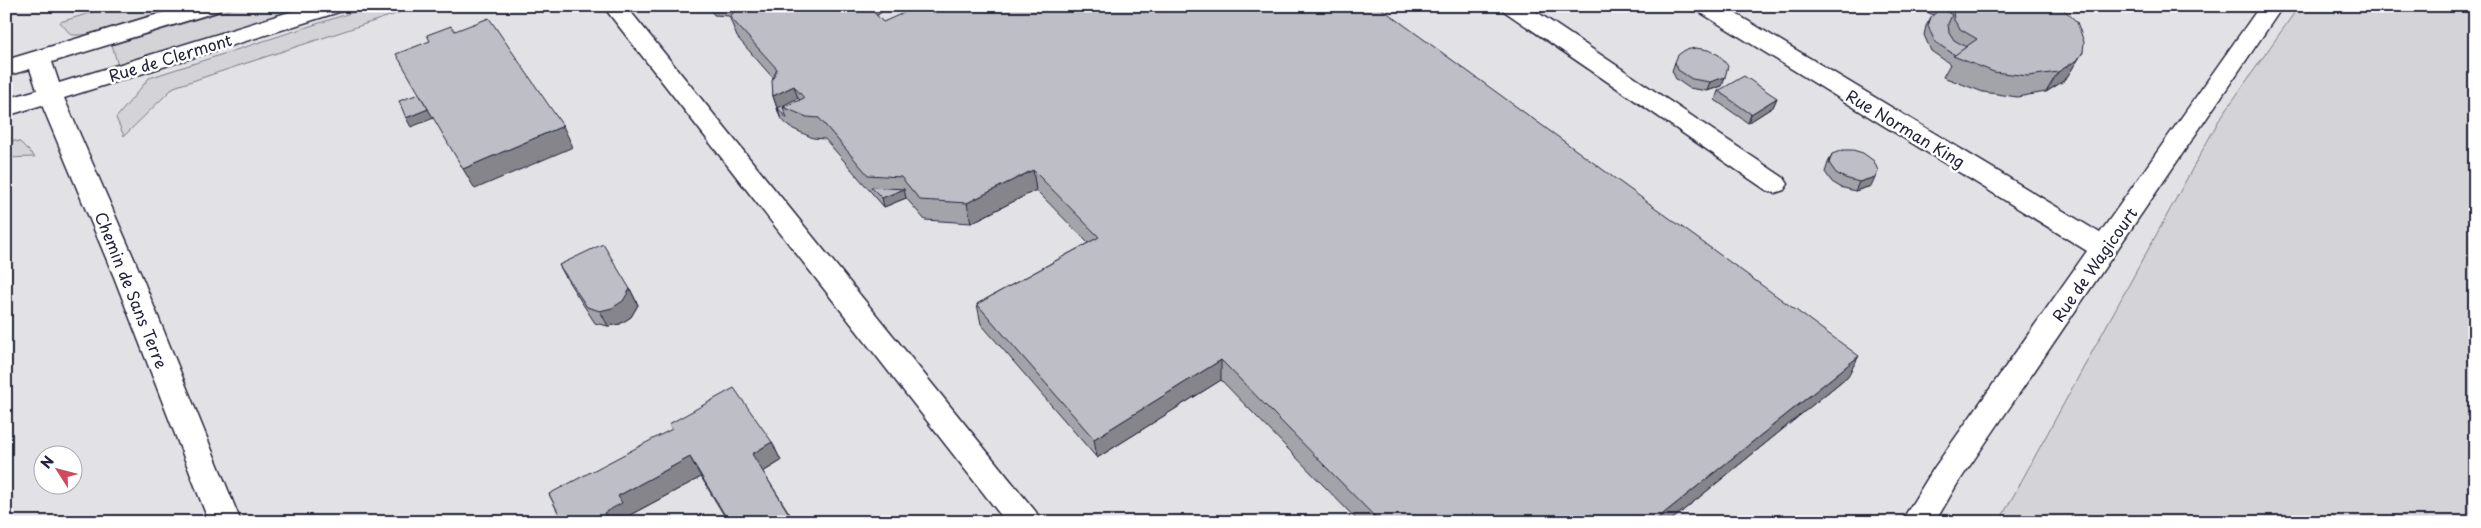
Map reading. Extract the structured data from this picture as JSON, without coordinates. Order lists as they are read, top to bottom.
{
  "streets": {
    "street": [
      "Rue de Clermont",
      "Rue Norman King",
      "Rue de Wagicourt",
      "Chemin de Sans Terre"
    ]
  },
  "crossings": [
    ["Rue de Clermont", "Chemin de Sans Terre"],
    ["Rue Norman King", "Rue de Wagicourt"]
  ],
  "north": "top left"
}
